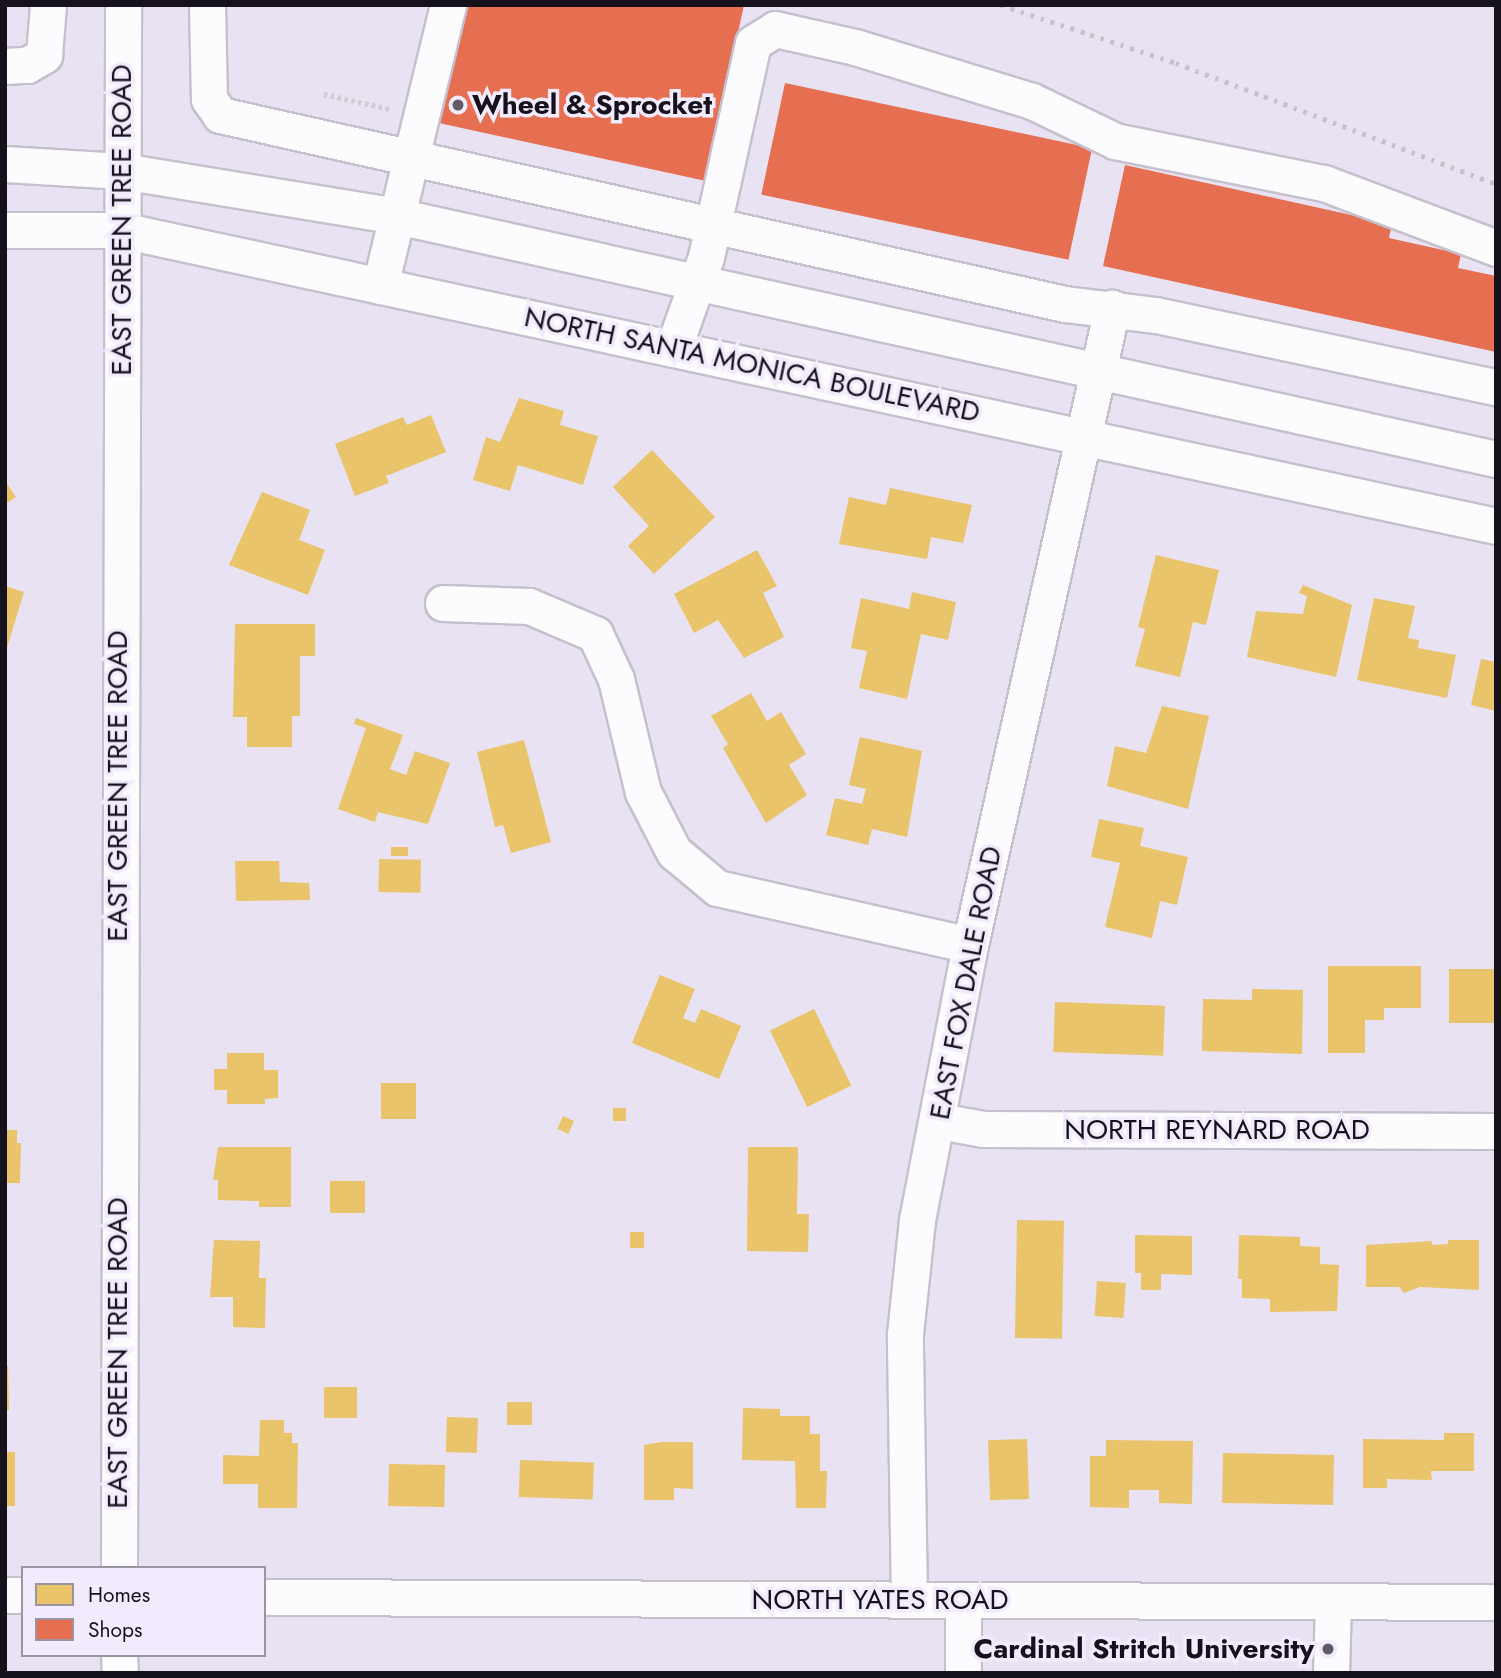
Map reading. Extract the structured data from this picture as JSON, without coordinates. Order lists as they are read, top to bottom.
{
  "streets": {
    "street": [
      "EAST GREEN TREE ROAD",
      "NORTH SANTA MONICA BOULEVARD",
      "EAST FOX DALE ROAD",
      "NORTH REYNARD ROAD",
      "NORTH YATES ROAD"
    ]
  },
  "crossings": [
    ["EAST GREEN TREE ROAD", "NORTH SANTA MONICA BOULEVARD"],
    ["NORTH SANTA MONICA BOULEVARD", "EAST FOX DALE ROAD"],
    ["EAST FOX DALE ROAD", "NORTH REYNARD ROAD"],
    ["EAST FOX DALE ROAD", "NORTH YATES ROAD"]
  ],
  "places": ["Wheel & Sprocket", "Cardinal Stritch University"],
  "legend": ["Homes", "Shops"]
}
